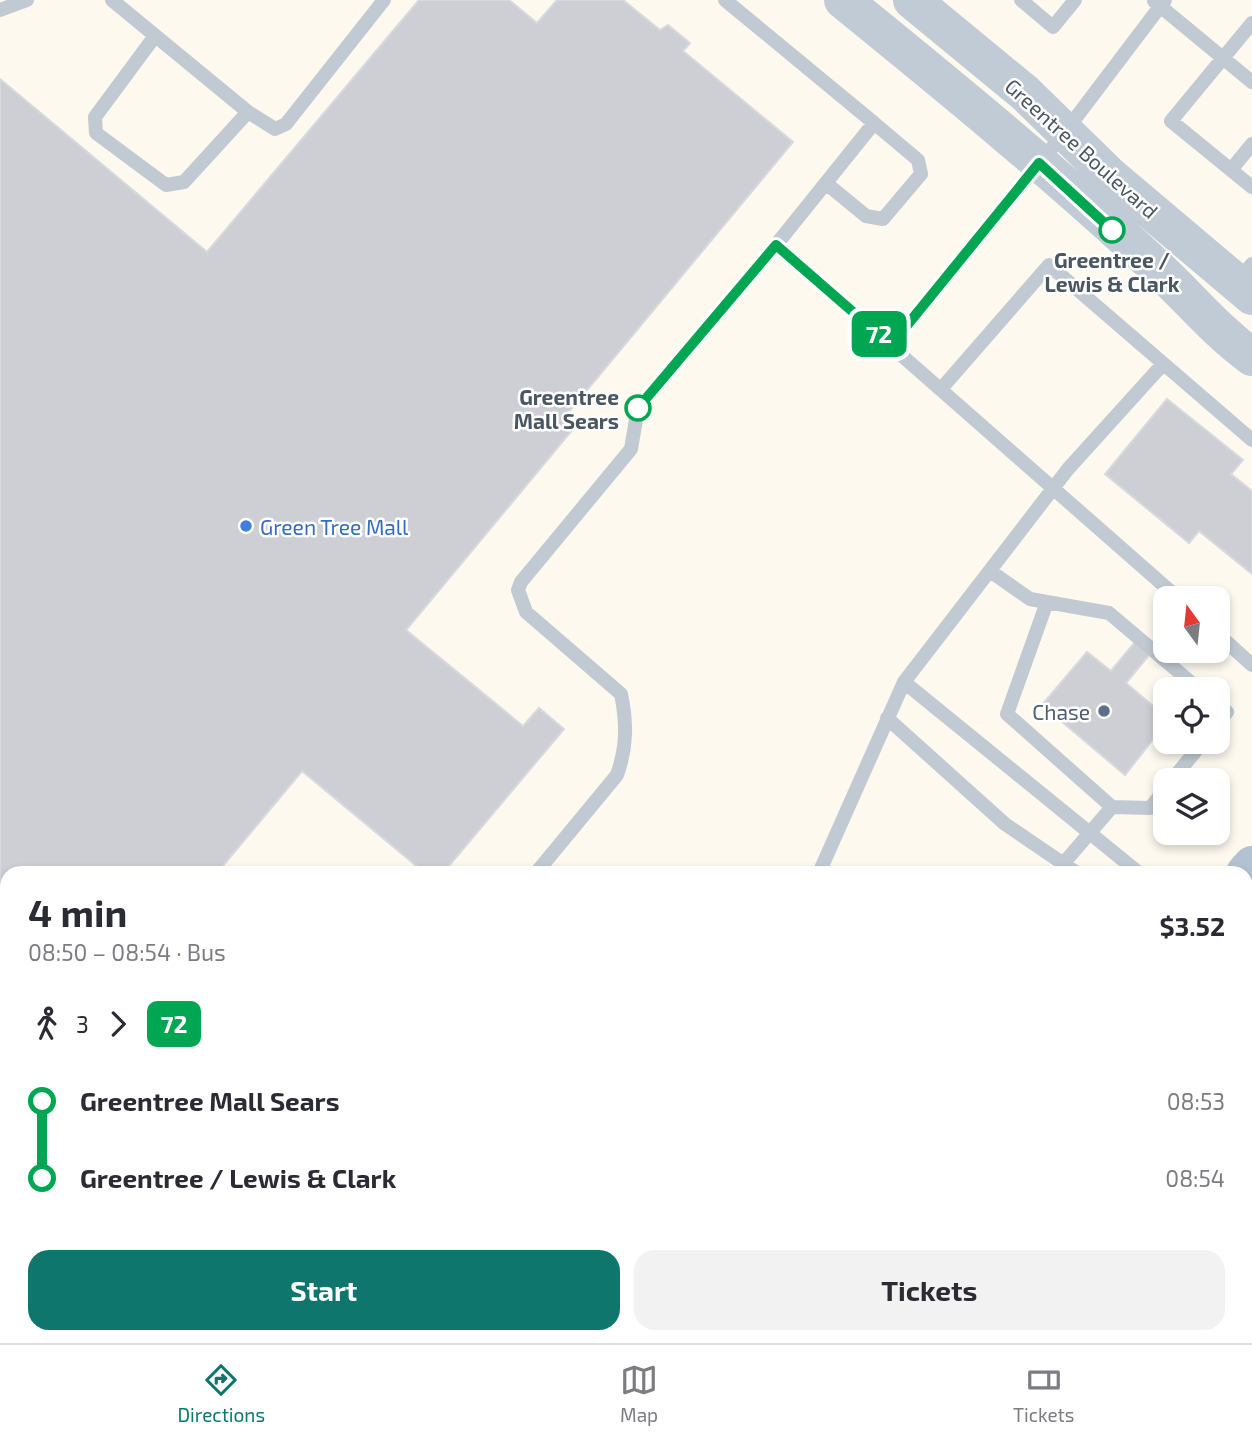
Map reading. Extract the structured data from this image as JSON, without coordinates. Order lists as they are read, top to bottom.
{
  "streets": {
    "main road": ["Greentree Boulevard"]
  },
  "places": [
    "Greentree / Lewis & Clark",
    "Greentree Mall Sears",
    "Green Tree Mall",
    "Chase"
  ],
  "lines": ["bus line 72"],
  "north": "top",
  "page": {
    "on_map": "72",
    "heading": ["4 min", "08:50 – 08:54 · Bus", "$3.52"],
    "legs": ["3", "72"],
    "list": [
      {
        "name": "Greentree Mall Sears",
        "value": "08:53"
      },
      {
        "name": "Greentree / Lewis & Clark",
        "value": "08:54"
      }
    ],
    "buttons": ["Start", "Tickets"],
    "tabs": ["Directions", "Map", "Tickets"]
  }
}
